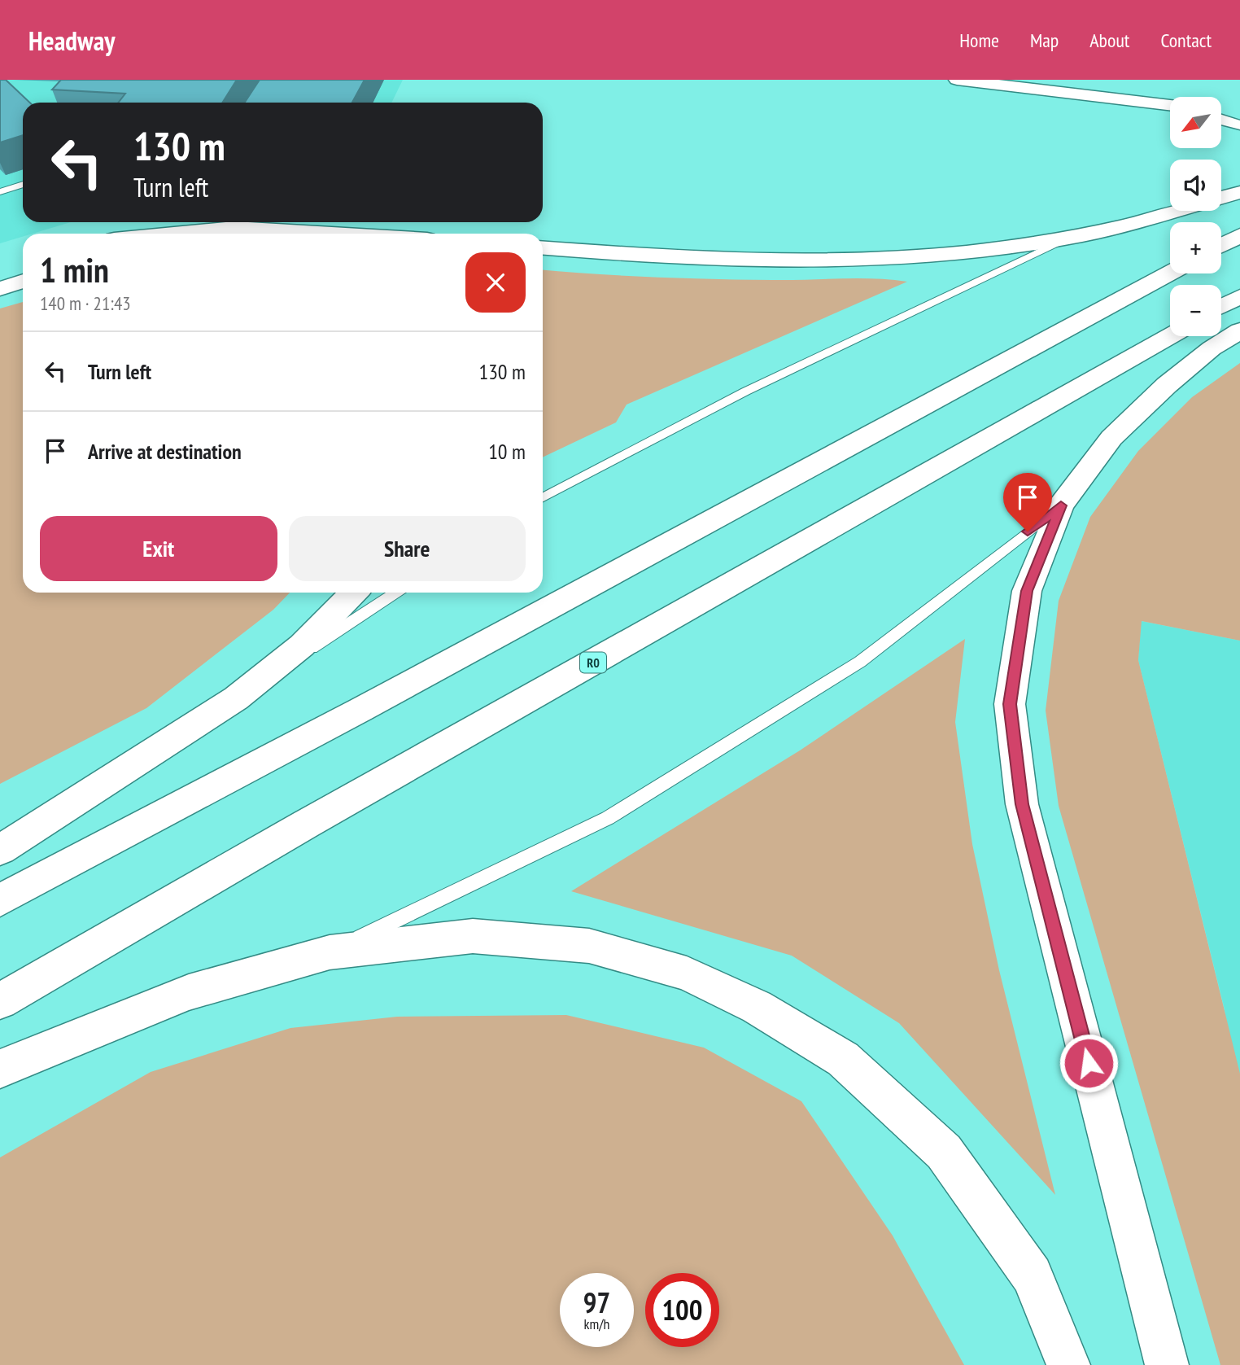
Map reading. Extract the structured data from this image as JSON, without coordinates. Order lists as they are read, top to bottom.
{
  "streets": {
    "highway": ["R0"]
  },
  "north": "bottom left",
  "page": {
    "header": "Headway",
    "nav": [
      "Home",
      "Map",
      "About",
      "Contact"
    ],
    "map_buttons": ["+", "−"],
    "turn": ["130 m", "Turn left"],
    "heading": ["1 min", "140 m · 21:43"],
    "list": [
      {
        "name": "Turn left",
        "value": "130 m"
      },
      {
        "name": "Arrive at destination",
        "value": "10 m"
      }
    ],
    "buttons": ["Exit", "Share"],
    "speed": "97 km/h",
    "limit": "100"
  }
}
